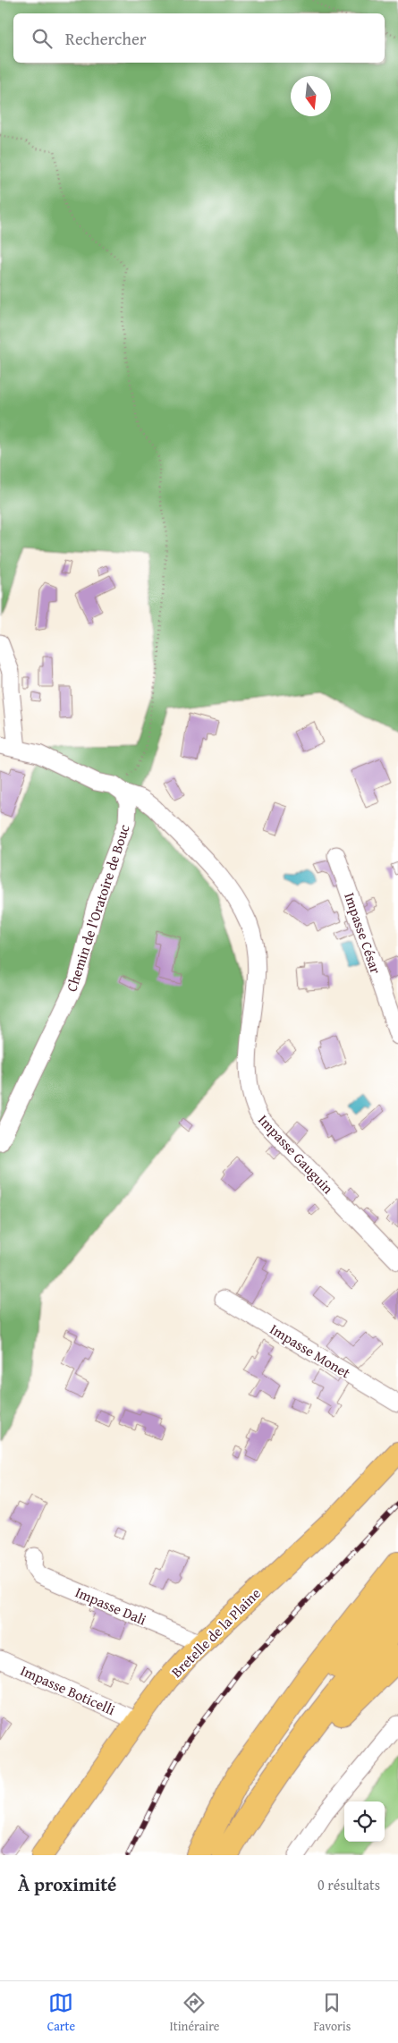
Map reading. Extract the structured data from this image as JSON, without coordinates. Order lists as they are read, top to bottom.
{
  "streets": {
    "main road": ["Bretelle de la Plaine"],
    "street": [
      "Chemin de l'Oratoire de Bouc",
      "Impasse César",
      "Impasse Gauguin",
      "Impasse Monet",
      "Impasse Dali",
      "Impasse Boticelli"
    ]
  },
  "crossings": [
    ["Chemin de l'Oratoire de Bouc", "Impasse Gauguin"],
    ["Impasse Dali", "Bretelle de la Plaine"],
    ["Bretelle de la Plaine", "Impasse Boticelli"]
  ],
  "north": "bottom",
  "page": {
    "search": "Rechercher",
    "heading": ["À proximité", "0 résultats"],
    "nav": ["Carte", "Itinéraire", "Favoris"]
  }
}
